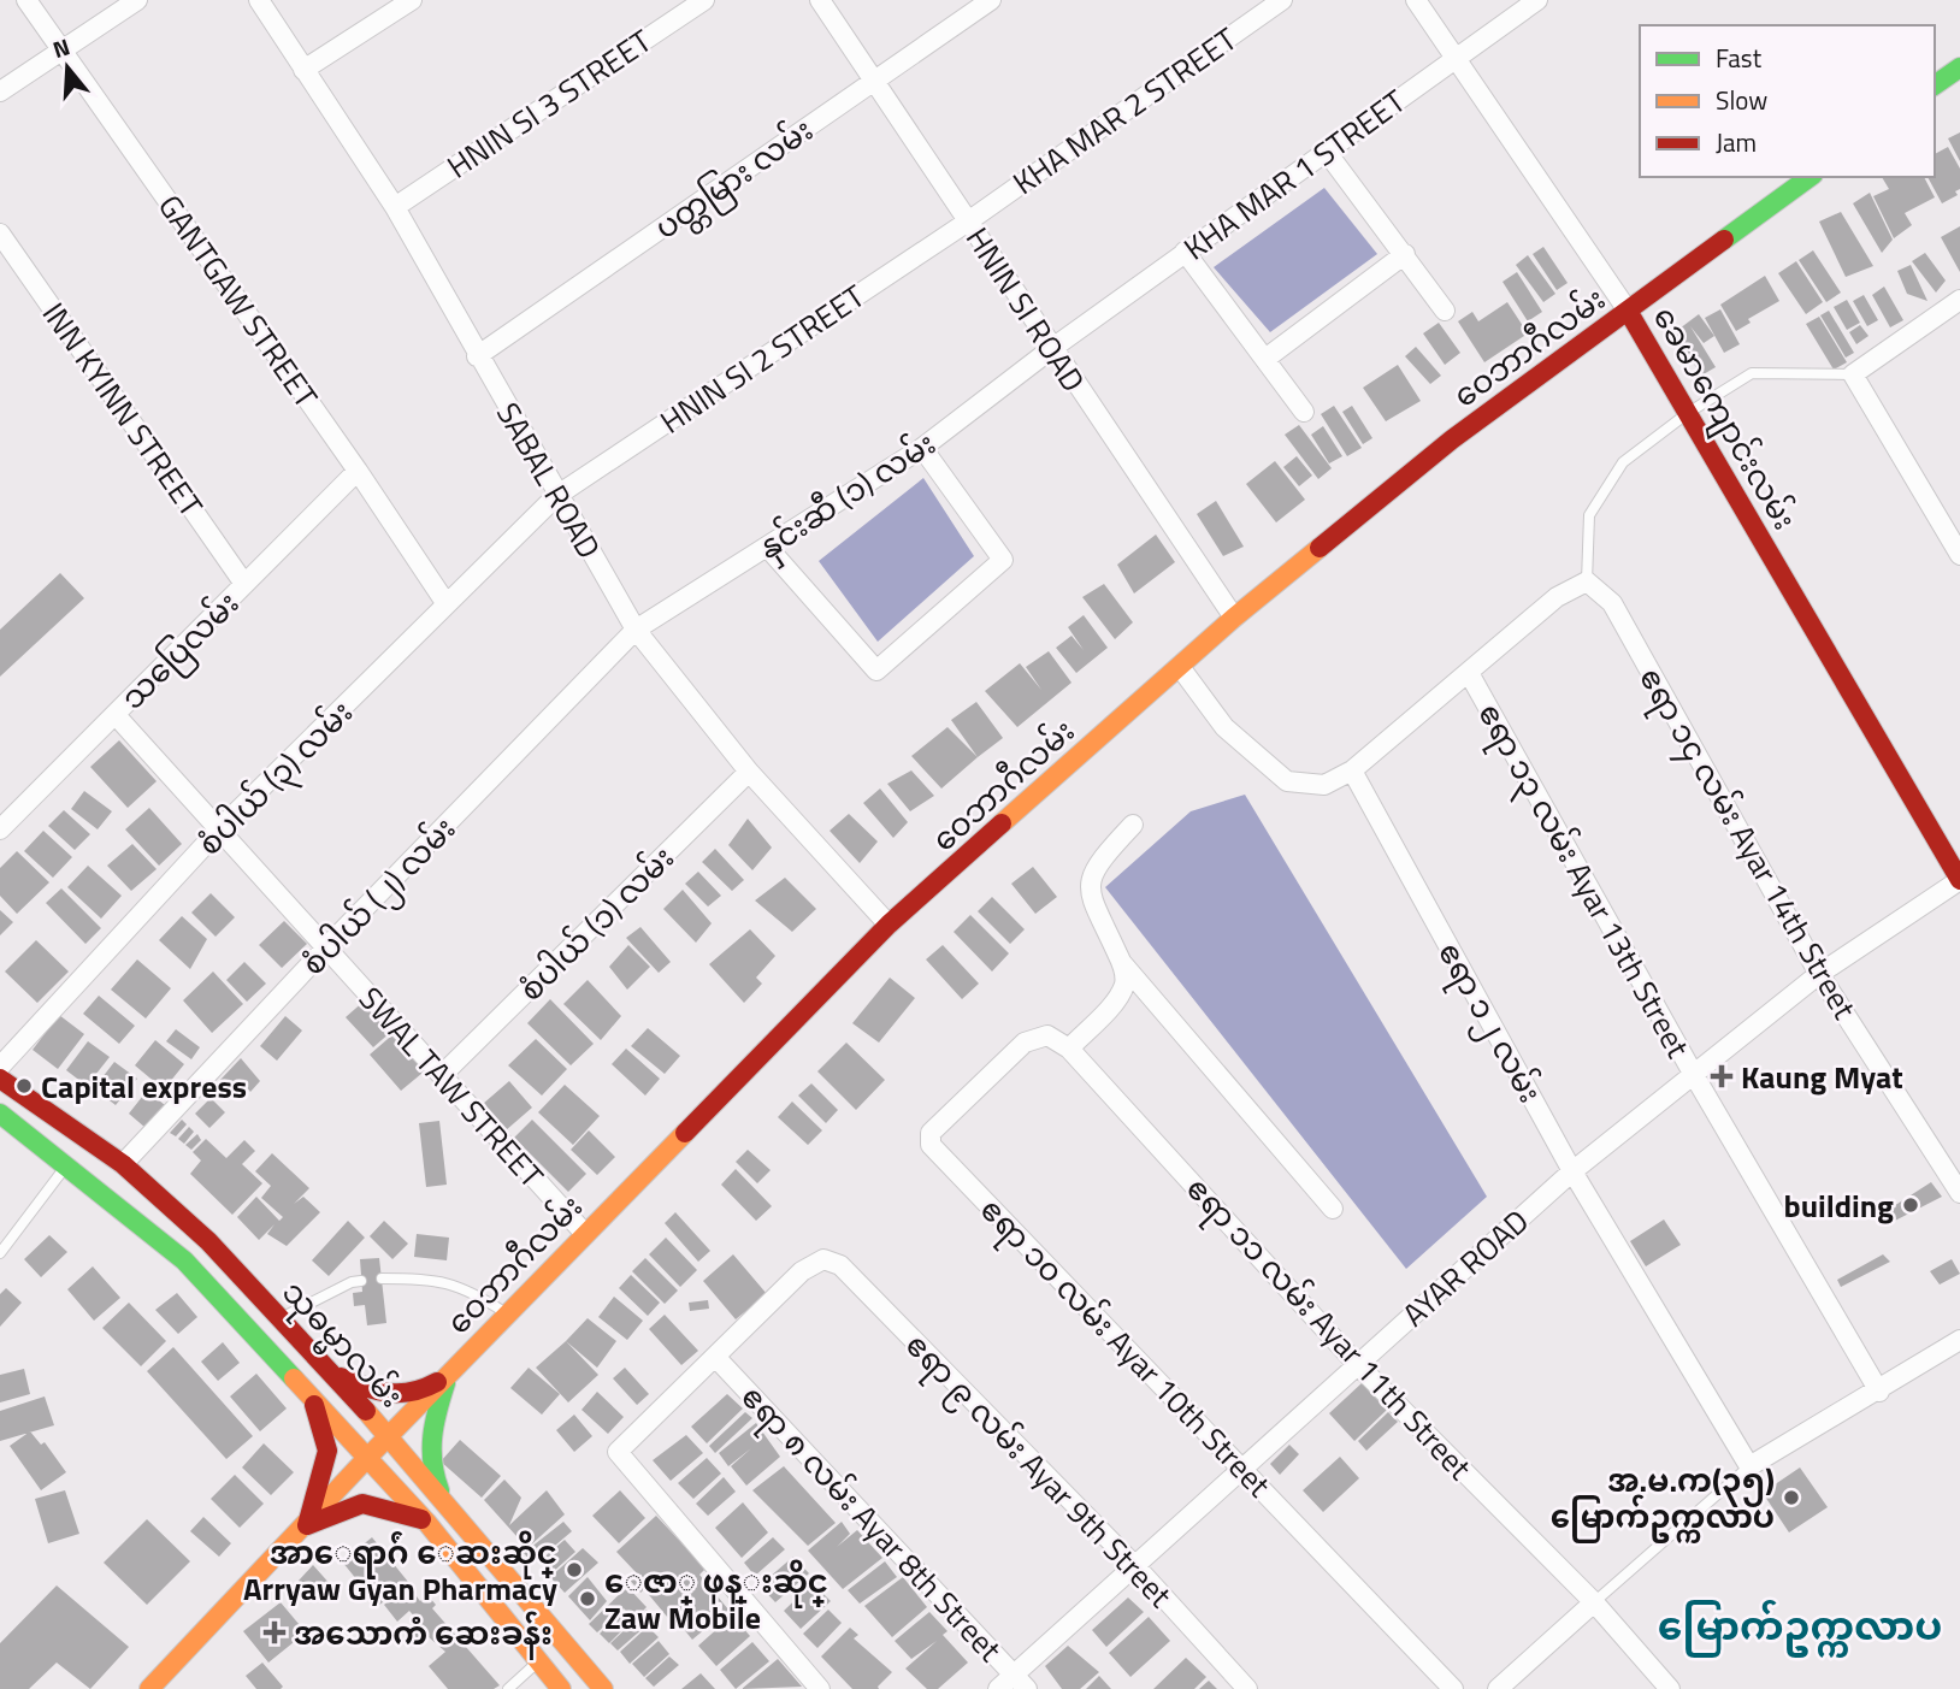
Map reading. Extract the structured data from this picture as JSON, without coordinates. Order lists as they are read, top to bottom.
{
  "streets": {
    "main road": ["ဝေဘာဂီလမ်း", "ခေမာကျောင်းလမ်း", "သုဓမ္မာလမ်း"],
    "street": [
      "HNIN SI 3 STREET",
      "KHA MAR 2 STREET",
      "KHA MAR 1 STREET",
      "ပတ္တမြား လမ်း",
      "GANTGAW STREET",
      "HNIN SI ROAD",
      "HNIN SI 2 STREET",
      "INN KYINN STREET",
      "SABAL ROAD",
      "နှင်းဆီ (၁) လမ်း",
      "သပြေလမ်း",
      "စံပါယ် (၃) လမ်း",
      "ဧရာ ၁၄ လမ်း Ayar 14th Street",
      "ဧရာ ၁၃ လမ်း Ayar 13th Street",
      "စံပါယ် (၂) လမ်း",
      "စံပါယ် (၁) လမ်း",
      "ဧရာ ၁၂ လမ်း",
      "SWAL TAW STREET",
      "AYAR ROAD",
      "ဧရာ ၁၁ လမ်း Ayar 11th Street",
      "ဧရာ ၁၀ လမ်း Ayar 10th Street",
      "ဧရာ ၉ လမ်း Ayar 9th Street",
      "ဧရာ ၈ လမ်း Ayar 8th Street"
    ]
  },
  "crossings": [
    ["HNIN SI 3 STREET", "SABAL ROAD"],
    ["KHA MAR 2 STREET", "HNIN SI ROAD"],
    ["KHA MAR 2 STREET", "HNIN SI 2 STREET"],
    ["KHA MAR 1 STREET", "HNIN SI ROAD"],
    ["KHA MAR 1 STREET", "ခေမာကျောင်းလမ်း"],
    ["KHA MAR 1 STREET", "နှင်းဆီ (၁) လမ်း"],
    ["ပတ္တမြား လမ်း", "HNIN SI ROAD"],
    ["ပတ္တမြား လမ်း", "SABAL ROAD"],
    ["GANTGAW STREET", "သပြေလမ်း"],
    ["GANTGAW STREET", "စံပါယ် (၃) လမ်း"],
    ["HNIN SI ROAD", "ဝေဘာဂီလမ်း"],
    ["HNIN SI ROAD", "HNIN SI 2 STREET"],
    ["HNIN SI ROAD", "နှင်းဆီ (၁) လမ်း"],
    ["ဝေဘာဂီလမ်း", "ခေမာကျောင်းလမ်း"],
    ["ဝေဘာဂီလမ်း", "SABAL ROAD"],
    ["ဝေဘာဂီလမ်း", "SWAL TAW STREET"],
    ["ဝေဘာဂီလမ်း", "သုဓမ္မာလမ်း"],
    ["HNIN SI 2 STREET", "SABAL ROAD"],
    ["HNIN SI 2 STREET", "စံပါယ် (၃) လမ်း"],
    ["INN KYINN STREET", "သပြေလမ်း"],
    ["ခေမာကျောင်းလမ်း", "AYAR ROAD"],
    ["SABAL ROAD", "နှင်းဆီ (၁) လမ်း"],
    ["SABAL ROAD", "စံပါယ် (၃) လမ်း"],
    ["SABAL ROAD", "စံပါယ် (၂) လမ်း"],
    ["SABAL ROAD", "စံပါယ် (၁) လမ်း"],
    ["နှင်းဆီ (၁) လမ်း", "စံပါယ် (၂) လမ်း"],
    ["သပြေလမ်း", "SWAL TAW STREET"],
    ["စံပါယ် (၃) လမ်း", "SWAL TAW STREET"],
    ["ဧရာ ၁၄ လမ်း Ayar 14th Street", "AYAR ROAD"],
    ["ဧရာ ၁၃ လမ်း Ayar 13th Street", "AYAR ROAD"],
    ["စံပါယ် (၂) လမ်း", "SWAL TAW STREET"],
    ["စံပါယ် (၂) လမ်း", "သုဓမ္မာလမ်း"],
    ["စံပါယ် (၁) လမ်း", "SWAL TAW STREET"],
    ["ဧရာ ၁၂ လမ်း", "AYAR ROAD"],
    ["AYAR ROAD", "ဧရာ ၁၁ လမ်း Ayar 11th Street"],
    ["AYAR ROAD", "ဧရာ ၁၀ လမ်း Ayar 10th Street"],
    ["AYAR ROAD", "ဧရာ ၉ လမ်း Ayar 9th Street"],
    ["AYAR ROAD", "ဧရာ ၈ လမ်း Ayar 8th Street"],
    ["ဧရာ ၁၁ လမ်း Ayar 11th Street", "ဧရာ ၁၀ လမ်း Ayar 10th Street"],
    ["ဧရာ ၉ လမ်း Ayar 9th Street", "ဧရာ ၈ လမ်း Ayar 8th Street"]
  ],
  "districts": ["မြောက်‌ဥက္ကလာပ"],
  "places": {
    "health": ["Kaung Myat", "အသောကံ ဆေးခန်း"],
    "other": [
      "Capital express",
      "building",
      "အ.မ.က(၃၅) မြောက်ဥက္ကလာပ",
      "အာေရာဂ်ံ ေဆးဆိုင္ Arryaw Gyan Pharmacy",
      "ေဇာ္ ဖုန္းဆိုင္ Zaw Mobile"
    ]
  },
  "legend": ["Fast", "Slow", "Jam"],
  "north": "top"
}
